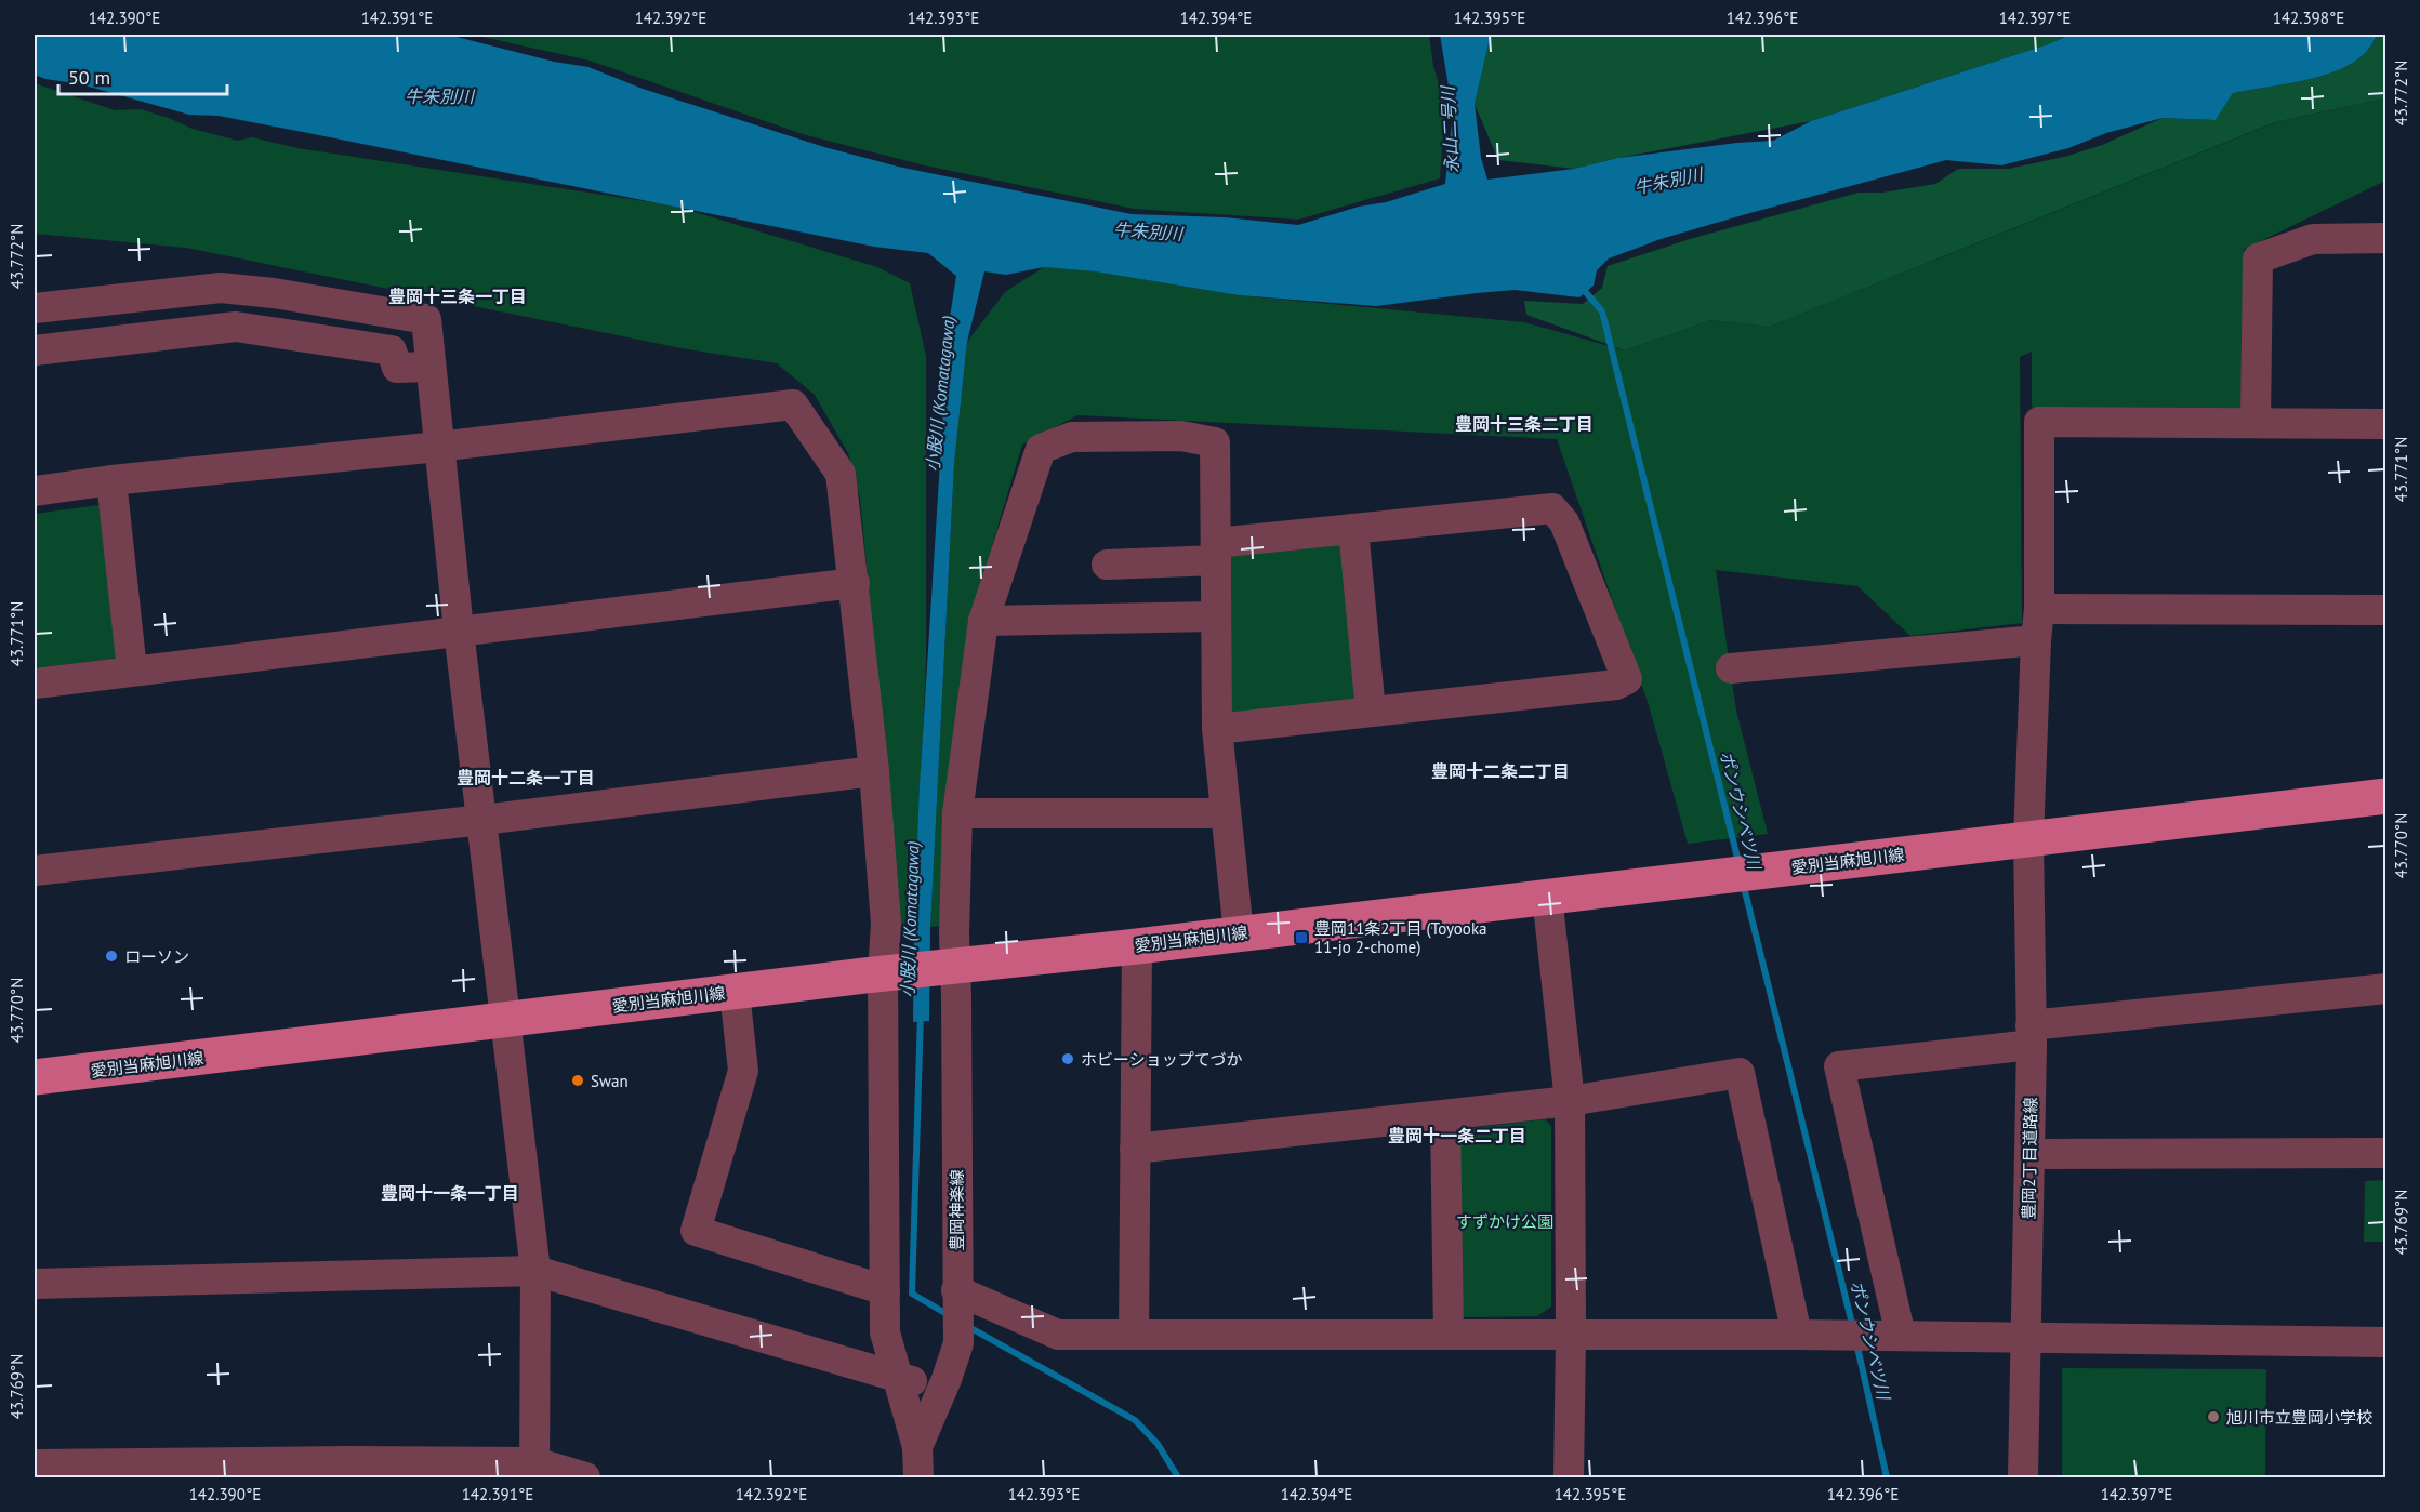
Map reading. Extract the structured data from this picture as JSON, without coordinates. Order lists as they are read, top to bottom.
{
  "streets": {
    "main road": ["愛別当麻旭川線"],
    "street": ["豊岡2丁目道路線", "豊岡神楽線"]
  },
  "crossings": [
    ["愛別当麻旭川線", "豊岡2丁目道路線"],
    ["愛別当麻旭川線", "豊岡神楽線"]
  ],
  "districts": [
    "豊岡十三条一丁目",
    "豊岡十三条二丁目",
    "豊岡十二条二丁目",
    "豊岡十二条一丁目",
    "豊岡十一条二丁目",
    "豊岡十一条一丁目"
  ],
  "water": [
    "牛朱別川",
    "永山二号川",
    "小股川 (Komatagawa)",
    "ポンウシベツ川"
  ],
  "parks": ["すずかけ公園"],
  "places": {
    "transit": ["豊岡11条2丁目 (Toyooka 11-jo 2-chome)"],
    "other": [
      "ローソン",
      "ホビーショップてづか",
      "Swan",
      "旭川市立豊岡小学校"
    ]
  },
  "scale_bar": "50 m",
  "coordinates": [
    "142.390°E",
    "142.391°E",
    "142.392°E",
    "142.393°E",
    "142.394°E",
    "142.395°E",
    "142.396°E",
    "142.397°E",
    "142.398°E",
    "43.772°N",
    "43.771°N",
    "43.770°N",
    "43.769°N"
  ]
}
